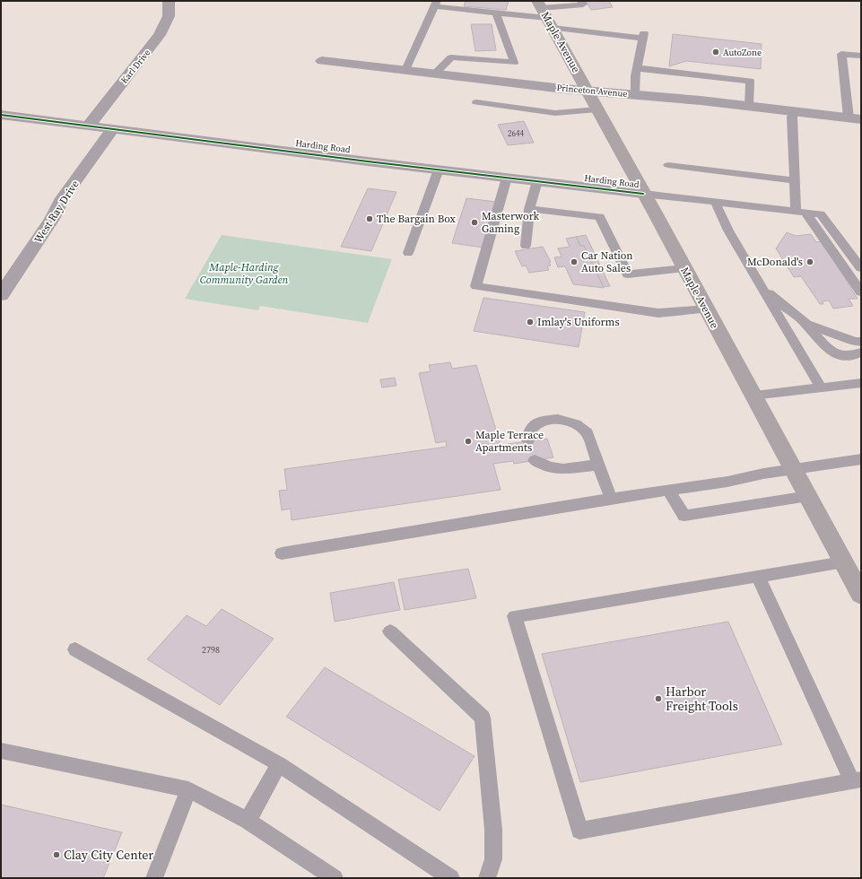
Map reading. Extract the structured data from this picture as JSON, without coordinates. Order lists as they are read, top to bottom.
{
  "streets": {
    "main road": ["Maple Avenue"],
    "street": [
      "Karl Drive",
      "Princeton Avenue",
      "Harding Road",
      "West Ray Drive"
    ]
  },
  "crossings": [
    ["Maple Avenue", "Princeton Avenue"],
    ["Maple Avenue", "Harding Road"],
    ["Karl Drive", "Harding Road"],
    ["Harding Road", "West Ray Drive"]
  ],
  "parks": ["Maple-Harding Community Garden"],
  "places": [
    "AutoZone",
    "The Bargain Box",
    "Masterwork Gaming",
    "Car Nation Auto Sales",
    "McDonald's",
    "Imlay's Uniforms",
    "Maple Terrace Apartments",
    "Harbor Freight Tools",
    "Clay City Center"
  ],
  "house_numbers": ["2644", "2798"]
}
